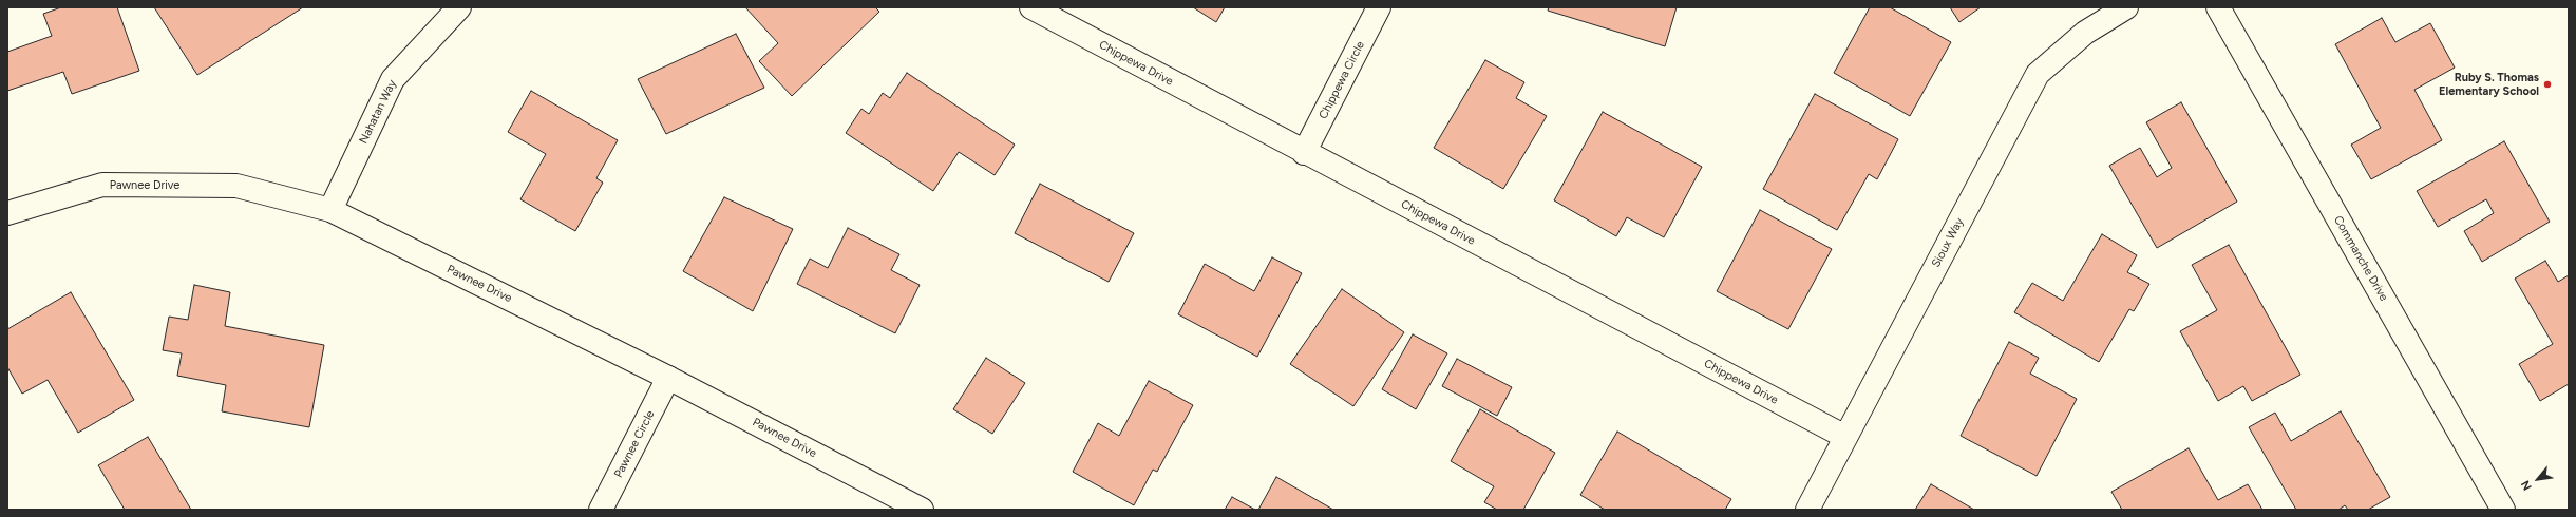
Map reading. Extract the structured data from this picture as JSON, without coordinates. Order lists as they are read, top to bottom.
{
  "streets": {
    "street": [
      "Chippewa Drive",
      "Chippewa Circle",
      "Nahatan Way",
      "Pawnee Drive",
      "Sioux Way",
      "Commanche Drive",
      "Pawnee Circle"
    ]
  },
  "crossings": [
    ["Chippewa Drive", "Chippewa Circle"],
    ["Chippewa Drive", "Sioux Way"],
    ["Nahatan Way", "Pawnee Drive"],
    ["Pawnee Drive", "Pawnee Circle"]
  ],
  "places": ["Ruby S. Thomas Elementary School"],
  "north": "bottom left"
}
